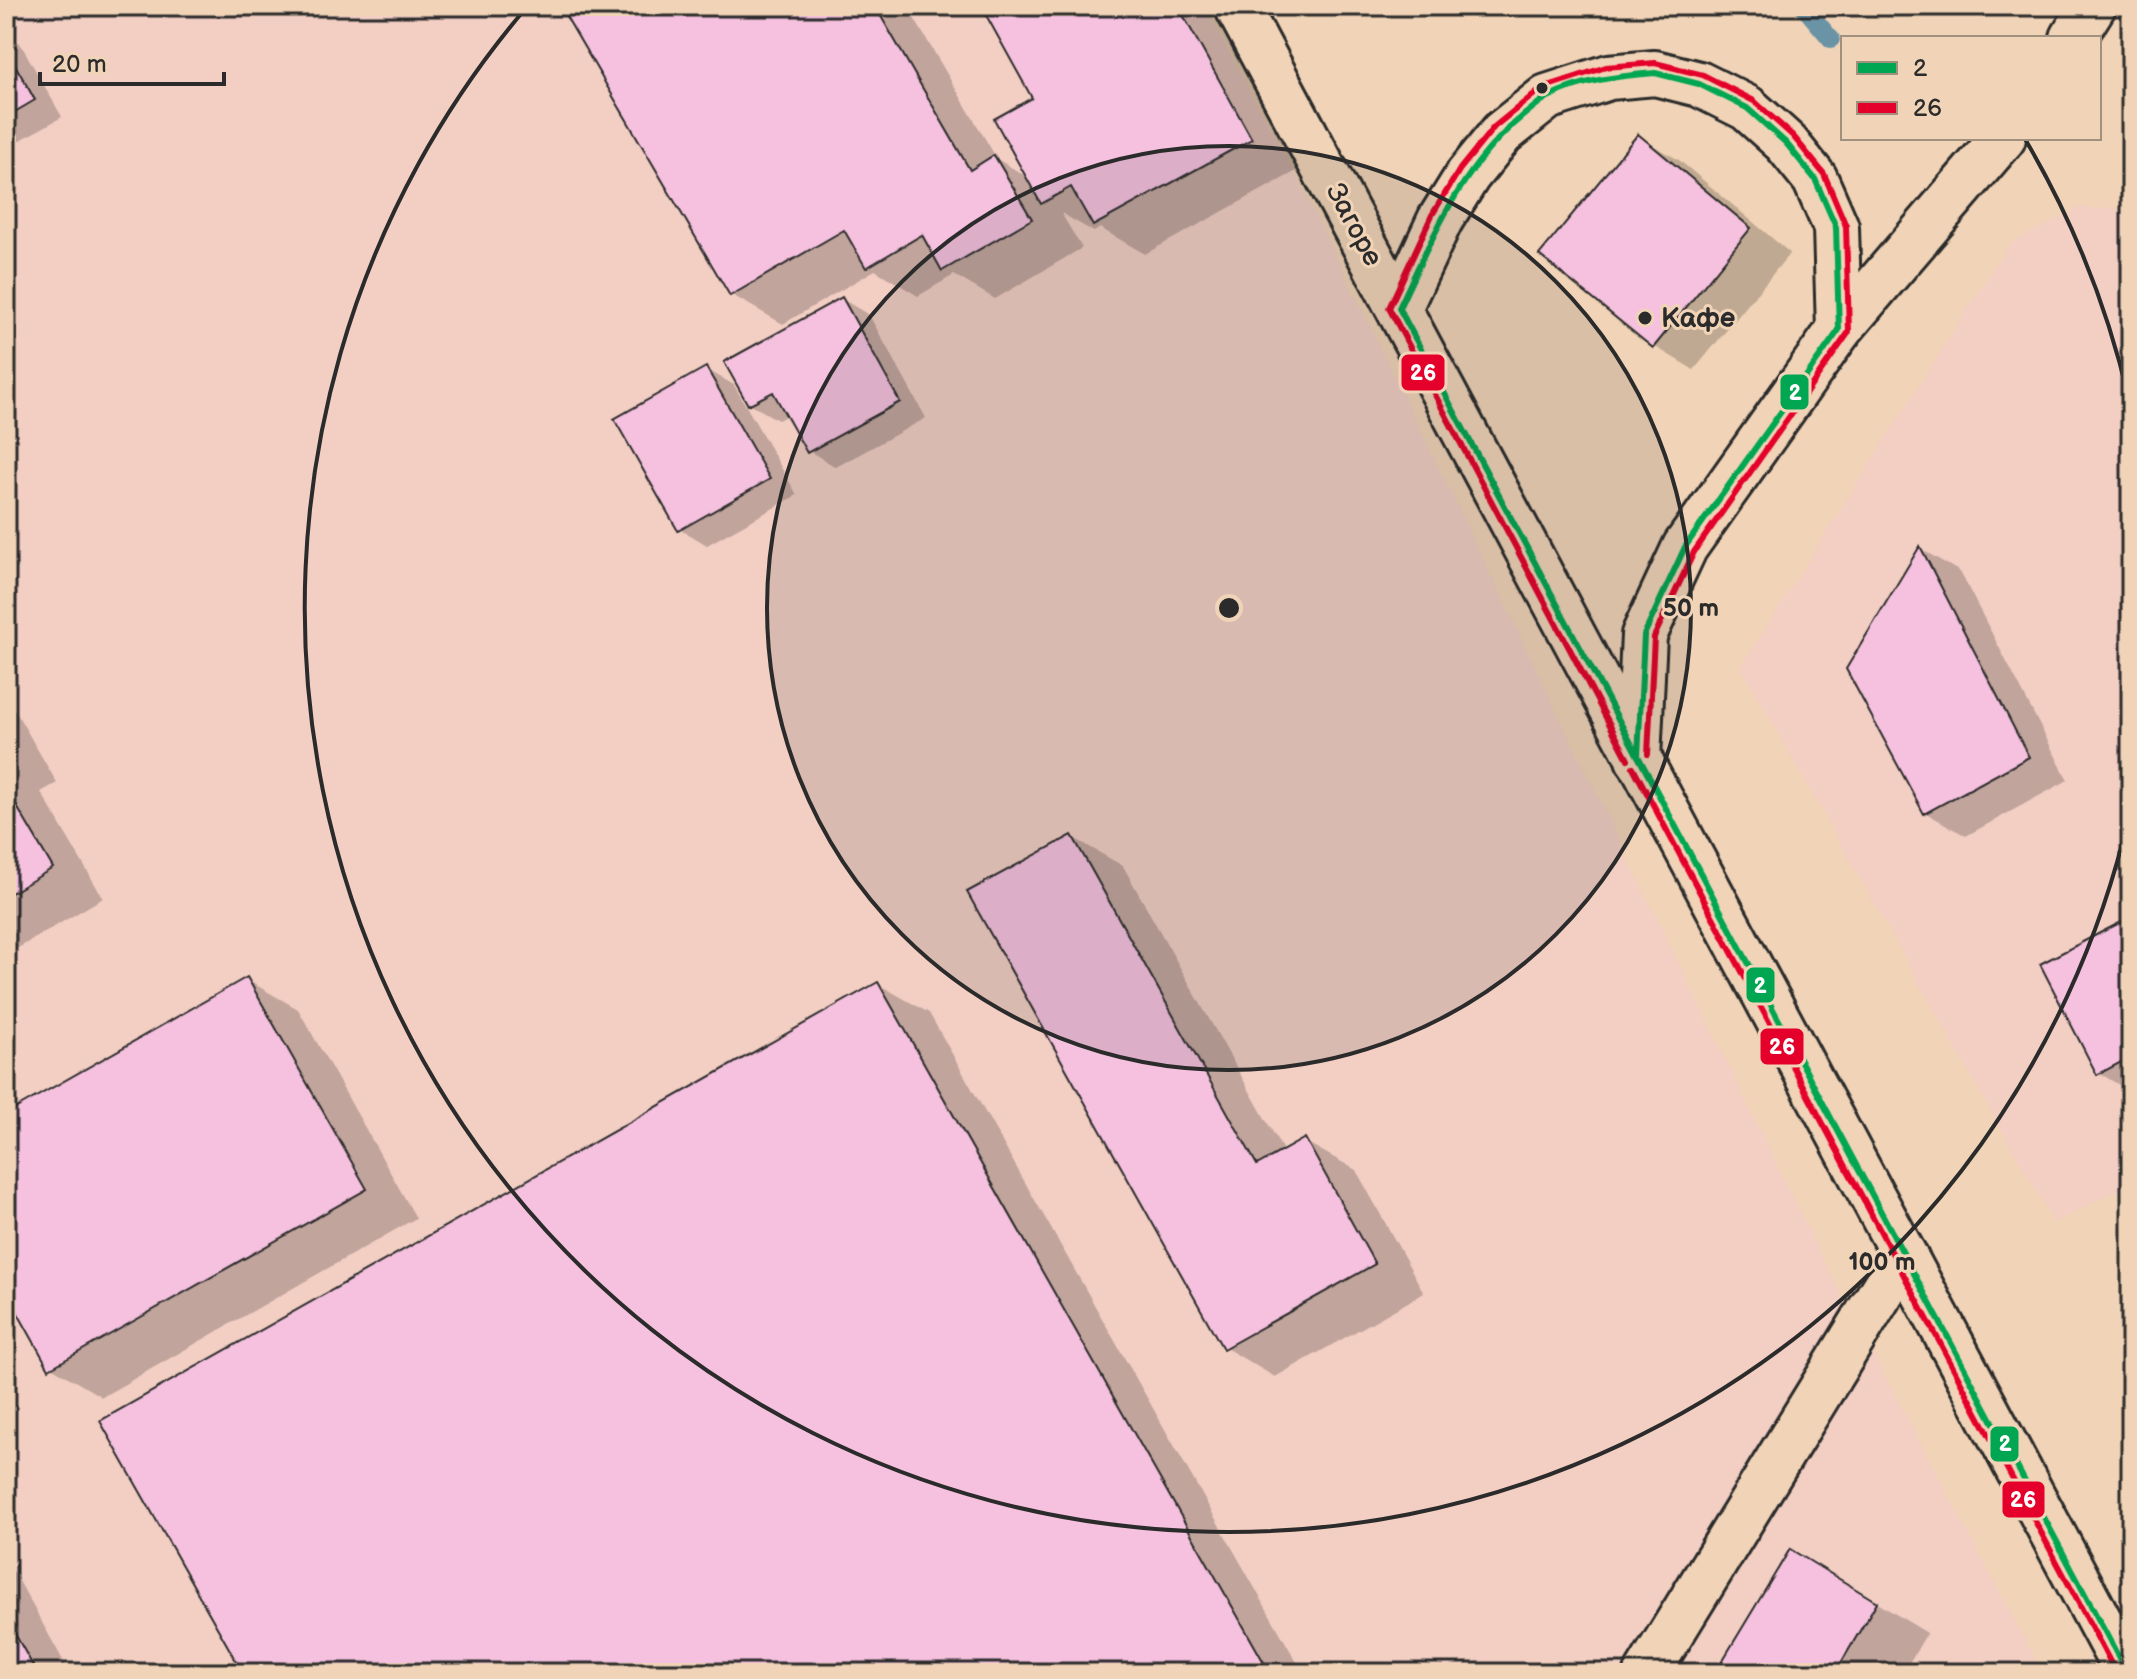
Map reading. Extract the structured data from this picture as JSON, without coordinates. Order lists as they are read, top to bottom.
{
  "streets": {
    "street": ["Загоре"]
  },
  "places": ["Кафе"],
  "lines": ["transit line 26", "transit line 2"],
  "legend": ["2", "26"],
  "scale_bar": "20 m",
  "rings": ["50 m", "100 m"]
}
